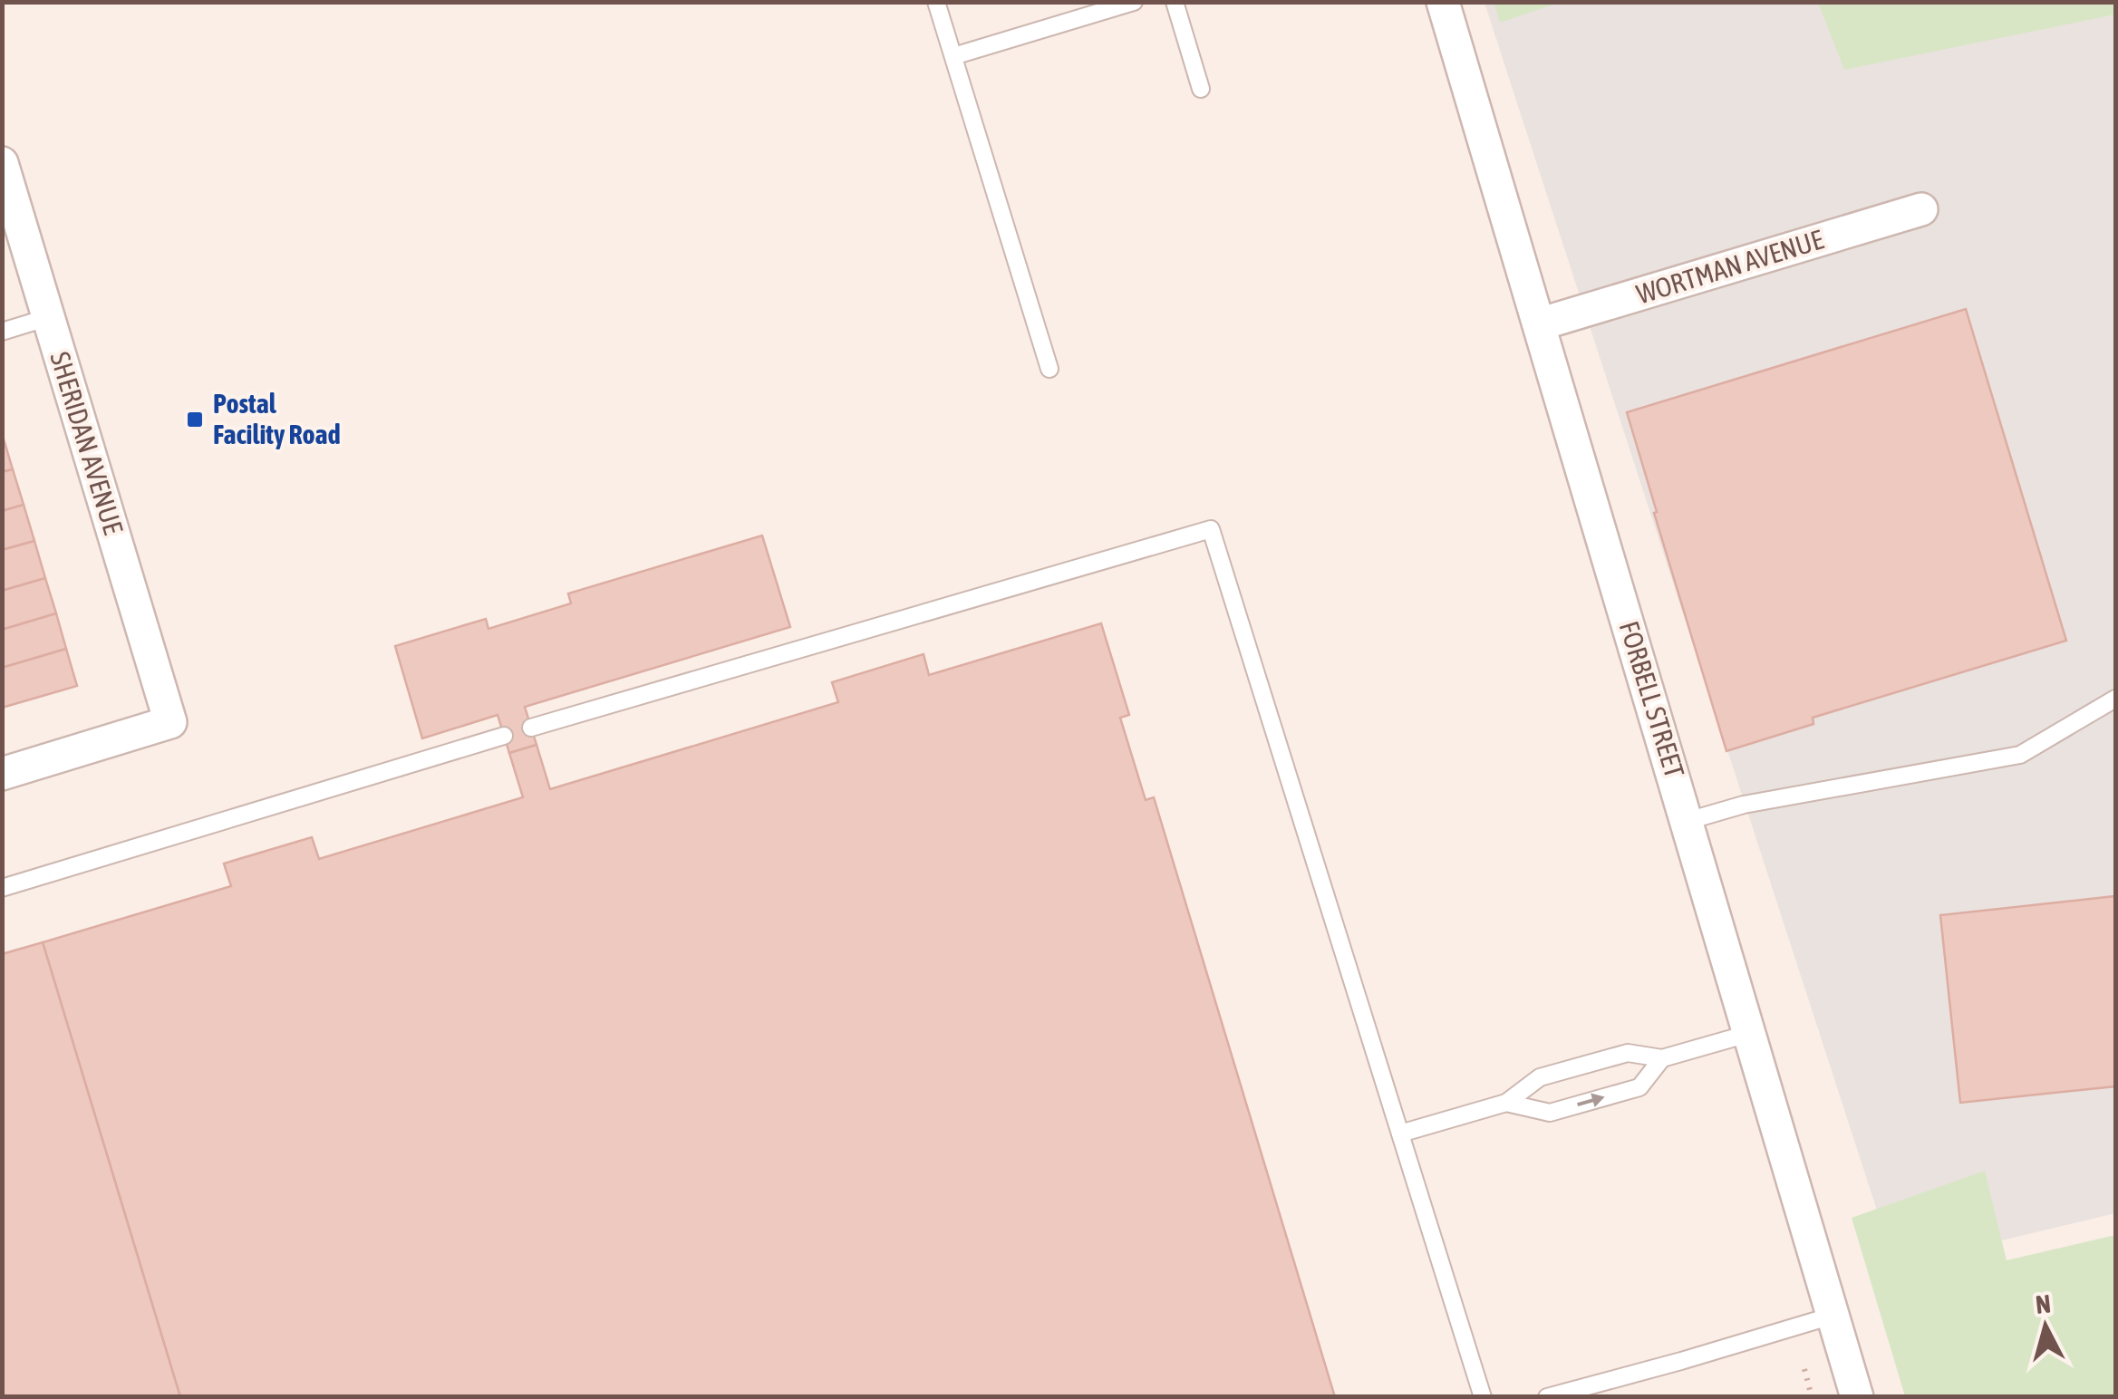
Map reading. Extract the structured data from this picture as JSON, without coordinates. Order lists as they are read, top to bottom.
{
  "streets": {
    "street": ["WORTMAN AVENUE", "SHERIDAN AVENUE", "FORBELL STREET"]
  },
  "crossings": [
    ["WORTMAN AVENUE", "FORBELL STREET"]
  ],
  "places": {
    "transit": ["Postal Facility Road"]
  },
  "north": "top"
}
